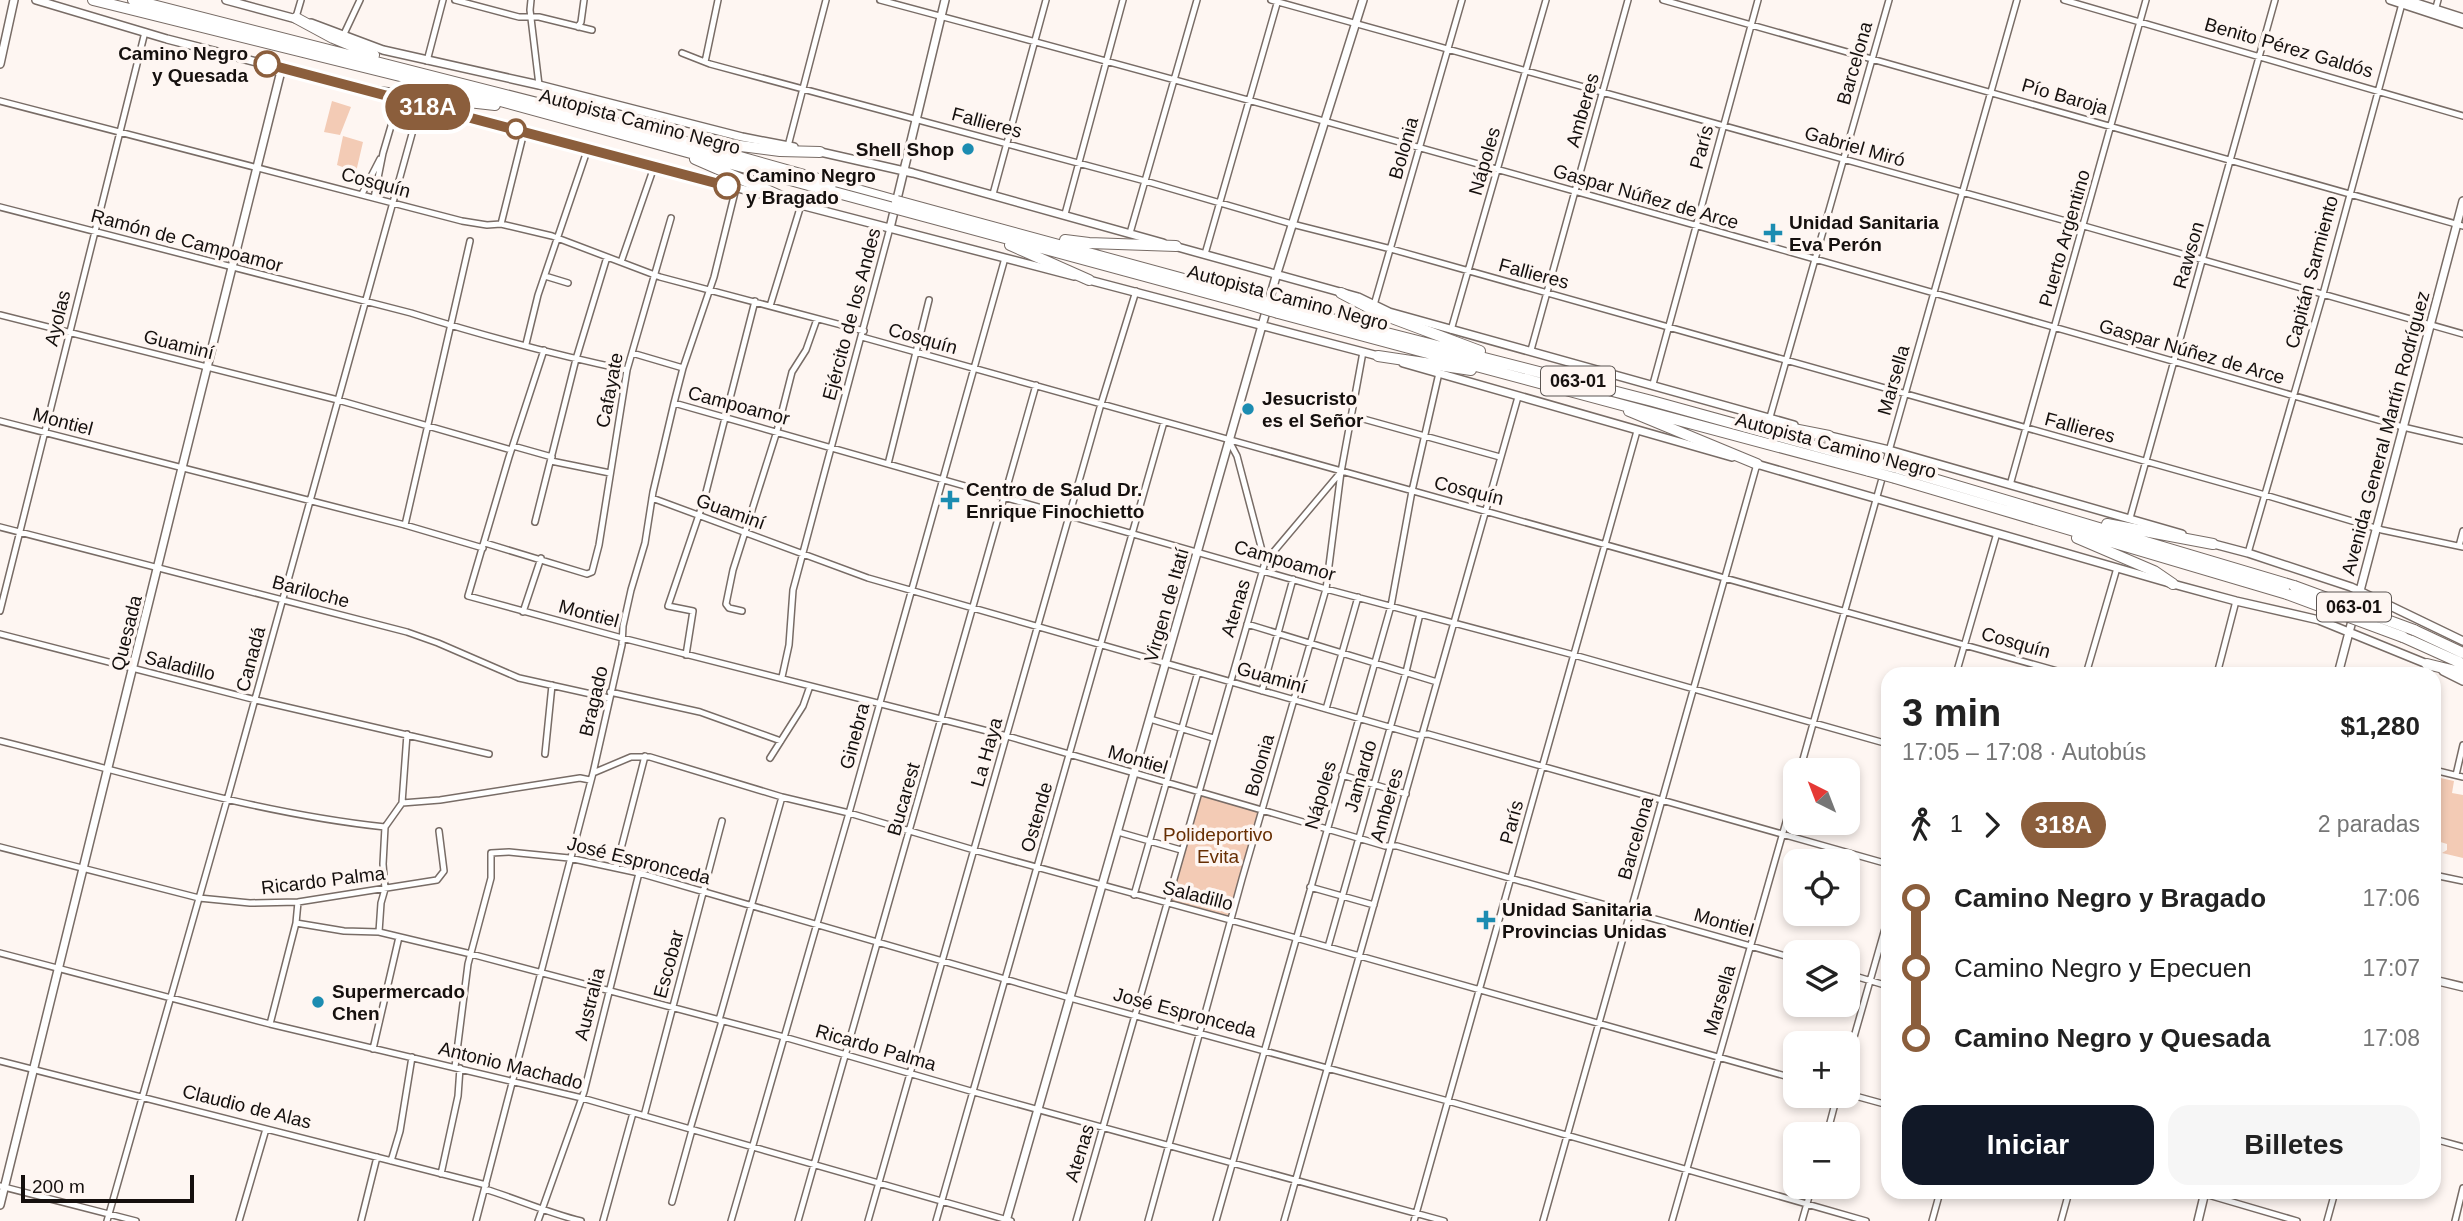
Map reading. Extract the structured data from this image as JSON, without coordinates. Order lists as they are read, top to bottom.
{
  "streets": {
    "highway": ["Autopista Camino Negro", "063-01"],
    "street": [
      "Benito Pérez Galdós",
      "Barcelona",
      "Pío Baroja",
      "Amberes",
      "Fallieres",
      "Gabriel Miró",
      "París",
      "Bolonia",
      "Nápoles",
      "Cosquín",
      "Gaspar Núñez de Arce",
      "Puerto Argentino",
      "Ramón de Campoamor",
      "Rawson",
      "Capitán Sarmiento",
      "Ejército de los Andes",
      "Ayolas",
      "Guaminí",
      "Marsella",
      "Cafayate",
      "Campoamor",
      "Montiel",
      "Avenida General Martín Rodríguez",
      "Bariloche",
      "Virgen de Itatí",
      "Atenas",
      "Quesada",
      "Canadá",
      "Saladillo",
      "Bragado",
      "Ginebra",
      "La Haya",
      "Jamardo",
      "Bucarest",
      "Ostende",
      "José Espronceda",
      "Ricardo Palma",
      "Escobar",
      "Australia",
      "Antonio Machado",
      "Claudio de Alas"
    ]
  },
  "crossings": [
    ["Benito Pérez Galdós", "Puerto Argentino"],
    ["Benito Pérez Galdós", "Rawson"],
    ["Benito Pérez Galdós", "Capitán Sarmiento"],
    ["Barcelona", "Pío Baroja"],
    ["Barcelona", "Fallieres"],
    ["Barcelona", "Gabriel Miró"],
    ["Barcelona", "Cosquín"],
    ["Barcelona", "Gaspar Núñez de Arce"],
    ["Barcelona", "Guaminí"],
    ["Barcelona", "Campoamor"],
    ["Barcelona", "Montiel"],
    ["Barcelona", "Saladillo"],
    ["Barcelona", "José Espronceda"],
    ["Pío Baroja", "París"],
    ["Pío Baroja", "Puerto Argentino"],
    ["Pío Baroja", "Rawson"],
    ["Pío Baroja", "Capitán Sarmiento"],
    ["Pío Baroja", "Marsella"],
    ["Pío Baroja", "Avenida General Martín Rodríguez"],
    ["Amberes", "Fallieres"],
    ["Amberes", "Gabriel Miró"],
    ["Amberes", "Cosquín"],
    ["Amberes", "Gaspar Núñez de Arce"],
    ["Amberes", "Guaminí"],
    ["Amberes", "Campoamor"],
    ["Amberes", "Montiel"],
    ["Amberes", "Saladillo"],
    ["Amberes", "José Espronceda"],
    ["Amberes", "Ricardo Palma"],
    ["Fallieres", "París"],
    ["Fallieres", "Bolonia"],
    ["Fallieres", "Nápoles"],
    ["Fallieres", "Puerto Argentino"],
    ["Fallieres", "Rawson"],
    ["Fallieres", "Capitán Sarmiento"],
    ["Fallieres", "Ejército de los Andes"],
    ["Fallieres", "Marsella"],
    ["Fallieres", "Avenida General Martín Rodríguez"],
    ["Fallieres", "Virgen de Itatí"],
    ["Gabriel Miró", "París"],
    ["Gabriel Miró", "Bolonia"],
    ["Gabriel Miró", "Nápoles"],
    ["Gabriel Miró", "Puerto Argentino"],
    ["Gabriel Miró", "Rawson"],
    ["Gabriel Miró", "Capitán Sarmiento"],
    ["Gabriel Miró", "Marsella"],
    ["Gabriel Miró", "Avenida General Martín Rodríguez"],
    ["Gabriel Miró", "Virgen de Itatí"],
    ["París", "Cosquín"],
    ["París", "Gaspar Núñez de Arce"],
    ["París", "Guaminí"],
    ["París", "Campoamor"],
    ["París", "Montiel"],
    ["París", "Saladillo"],
    ["París", "José Espronceda"],
    ["París", "Ricardo Palma"],
    ["Bolonia", "Cosquín"],
    ["Bolonia", "Gaspar Núñez de Arce"],
    ["Bolonia", "Guaminí"],
    ["Bolonia", "Campoamor"],
    ["Bolonia", "Montiel"],
    ["Bolonia", "Atenas"],
    ["Bolonia", "Saladillo"],
    ["Bolonia", "José Espronceda"],
    ["Bolonia", "Ricardo Palma"],
    ["Nápoles", "Cosquín"],
    ["Nápoles", "Gaspar Núñez de Arce"],
    ["Nápoles", "Guaminí"],
    ["Nápoles", "Campoamor"],
    ["Nápoles", "Montiel"],
    ["Nápoles", "Saladillo"],
    ["Nápoles", "José Espronceda"],
    ["Nápoles", "Ricardo Palma"],
    ["Cosquín", "Ejército de los Andes"],
    ["Cosquín", "Ayolas"],
    ["Cosquín", "Marsella"],
    ["Cosquín", "Cafayate"],
    ["Cosquín", "Virgen de Itatí"],
    ["Cosquín", "Atenas"],
    ["Cosquín", "Quesada"],
    ["Cosquín", "Canadá"],
    ["Cosquín", "Bragado"],
    ["Cosquín", "Ginebra"],
    ["Cosquín", "La Haya"],
    ["Cosquín", "Bucarest"],
    ["Cosquín", "Ostende"],
    ["Gaspar Núñez de Arce", "Puerto Argentino"],
    ["Gaspar Núñez de Arce", "Rawson"],
    ["Gaspar Núñez de Arce", "Capitán Sarmiento"],
    ["Gaspar Núñez de Arce", "Ejército de los Andes"],
    ["Gaspar Núñez de Arce", "Marsella"],
    ["Gaspar Núñez de Arce", "Avenida General Martín Rodríguez"],
    ["Gaspar Núñez de Arce", "Virgen de Itatí"],
    ["Ramón de Campoamor", "Ayolas"],
    ["Ramón de Campoamor", "Quesada"],
    ["Ramón de Campoamor", "Canadá"],
    ["Ejército de los Andes", "Guaminí"],
    ["Ejército de los Andes", "Campoamor"],
    ["Ejército de los Andes", "Montiel"],
    ["Ayolas", "Guaminí"],
    ["Ayolas", "Montiel"],
    ["Ayolas", "Bariloche"],
    ["Guaminí", "Marsella"],
    ["Guaminí", "Cafayate"],
    ["Guaminí", "Virgen de Itatí"],
    ["Guaminí", "Atenas"],
    ["Guaminí", "Quesada"],
    ["Guaminí", "Canadá"],
    ["Guaminí", "Bragado"],
    ["Guaminí", "Ginebra"],
    ["Guaminí", "La Haya"],
    ["Guaminí", "Jamardo"],
    ["Guaminí", "Bucarest"],
    ["Guaminí", "Ostende"],
    ["Marsella", "Campoamor"],
    ["Marsella", "Montiel"],
    ["Marsella", "Saladillo"],
    ["Marsella", "José Espronceda"],
    ["Cafayate", "Campoamor"],
    ["Cafayate", "Montiel"],
    ["Campoamor", "Virgen de Itatí"],
    ["Campoamor", "Atenas"],
    ["Campoamor", "Bragado"],
    ["Campoamor", "Ginebra"],
    ["Campoamor", "La Haya"],
    ["Campoamor", "Jamardo"],
    ["Campoamor", "Bucarest"],
    ["Campoamor", "Ostende"],
    ["Montiel", "Virgen de Itatí"],
    ["Montiel", "Atenas"],
    ["Montiel", "Quesada"],
    ["Montiel", "Canadá"],
    ["Montiel", "Bragado"],
    ["Montiel", "Ginebra"],
    ["Montiel", "La Haya"],
    ["Montiel", "Jamardo"],
    ["Montiel", "Bucarest"],
    ["Montiel", "Ostende"],
    ["Bariloche", "Quesada"],
    ["Bariloche", "Canadá"],
    ["Bariloche", "Bragado"],
    ["Virgen de Itatí", "Saladillo"],
    ["Virgen de Itatí", "José Espronceda"],
    ["Virgen de Itatí", "Ricardo Palma"],
    ["Virgen de Itatí", "Antonio Machado"],
    ["Atenas", "Saladillo"],
    ["Atenas", "José Espronceda"],
    ["Atenas", "Ricardo Palma"],
    ["Quesada", "Saladillo"],
    ["Quesada", "Ricardo Palma"],
    ["Quesada", "Antonio Machado"],
    ["Quesada", "Claudio de Alas"],
    ["Canadá", "Saladillo"],
    ["Canadá", "Ricardo Palma"],
    ["Canadá", "Antonio Machado"],
    ["Canadá", "Claudio de Alas"],
    ["Saladillo", "Ginebra"],
    ["Saladillo", "La Haya"],
    ["Saladillo", "Jamardo"],
    ["Saladillo", "Bucarest"],
    ["Saladillo", "Ostende"],
    ["Bragado", "José Espronceda"],
    ["Bragado", "Ricardo Palma"],
    ["Bragado", "Antonio Machado"],
    ["Bragado", "Claudio de Alas"],
    ["Ginebra", "José Espronceda"],
    ["Ginebra", "Ricardo Palma"],
    ["Ginebra", "Antonio Machado"],
    ["La Haya", "José Espronceda"],
    ["La Haya", "Ricardo Palma"],
    ["La Haya", "Antonio Machado"],
    ["Bucarest", "José Espronceda"],
    ["Bucarest", "Ricardo Palma"],
    ["Bucarest", "Antonio Machado"],
    ["Ostende", "José Espronceda"],
    ["Ostende", "Ricardo Palma"],
    ["Ostende", "Antonio Machado"],
    ["José Espronceda", "Ricardo Palma"],
    ["José Espronceda", "Escobar"],
    ["José Espronceda", "Australia"],
    ["Ricardo Palma", "Escobar"],
    ["Ricardo Palma", "Australia"],
    ["Escobar", "Antonio Machado"],
    ["Australia", "Antonio Machado"],
    ["Australia", "Claudio de Alas"]
  ],
  "parks": ["Polideportivo Evita"],
  "places": {
    "other": [
      "Camino Negro y Quesada",
      "Shell Shop",
      "Camino Negro y Bragado",
      "Jesucristo es el Señor",
      "Supermercado Chen"
    ],
    "health": ["Unidad Sanitaria Eva Perón", "Centro de Salud Dr. Enrique Finochietto", "Unidad Sanitaria Provincias Unidas"]
  },
  "lines": ["bus line 318A"],
  "scale_bar": "200 m",
  "north": "top left",
  "page": {
    "on_map": "318A",
    "heading": ["3 min", "17:05 – 17:08 · Autobús", "$1,280"],
    "map_buttons": ["+", "−"],
    "legs": ["1", "318A", "2 paradas"],
    "list": [
      {
        "name": "Camino Negro y Bragado",
        "value": "17:06"
      },
      {
        "name": "Camino Negro y Epecuen",
        "value": "17:07"
      },
      {
        "name": "Camino Negro y Quesada",
        "value": "17:08"
      }
    ],
    "buttons": ["Iniciar", "Billetes"],
    "scale": "200 m"
  }
}
